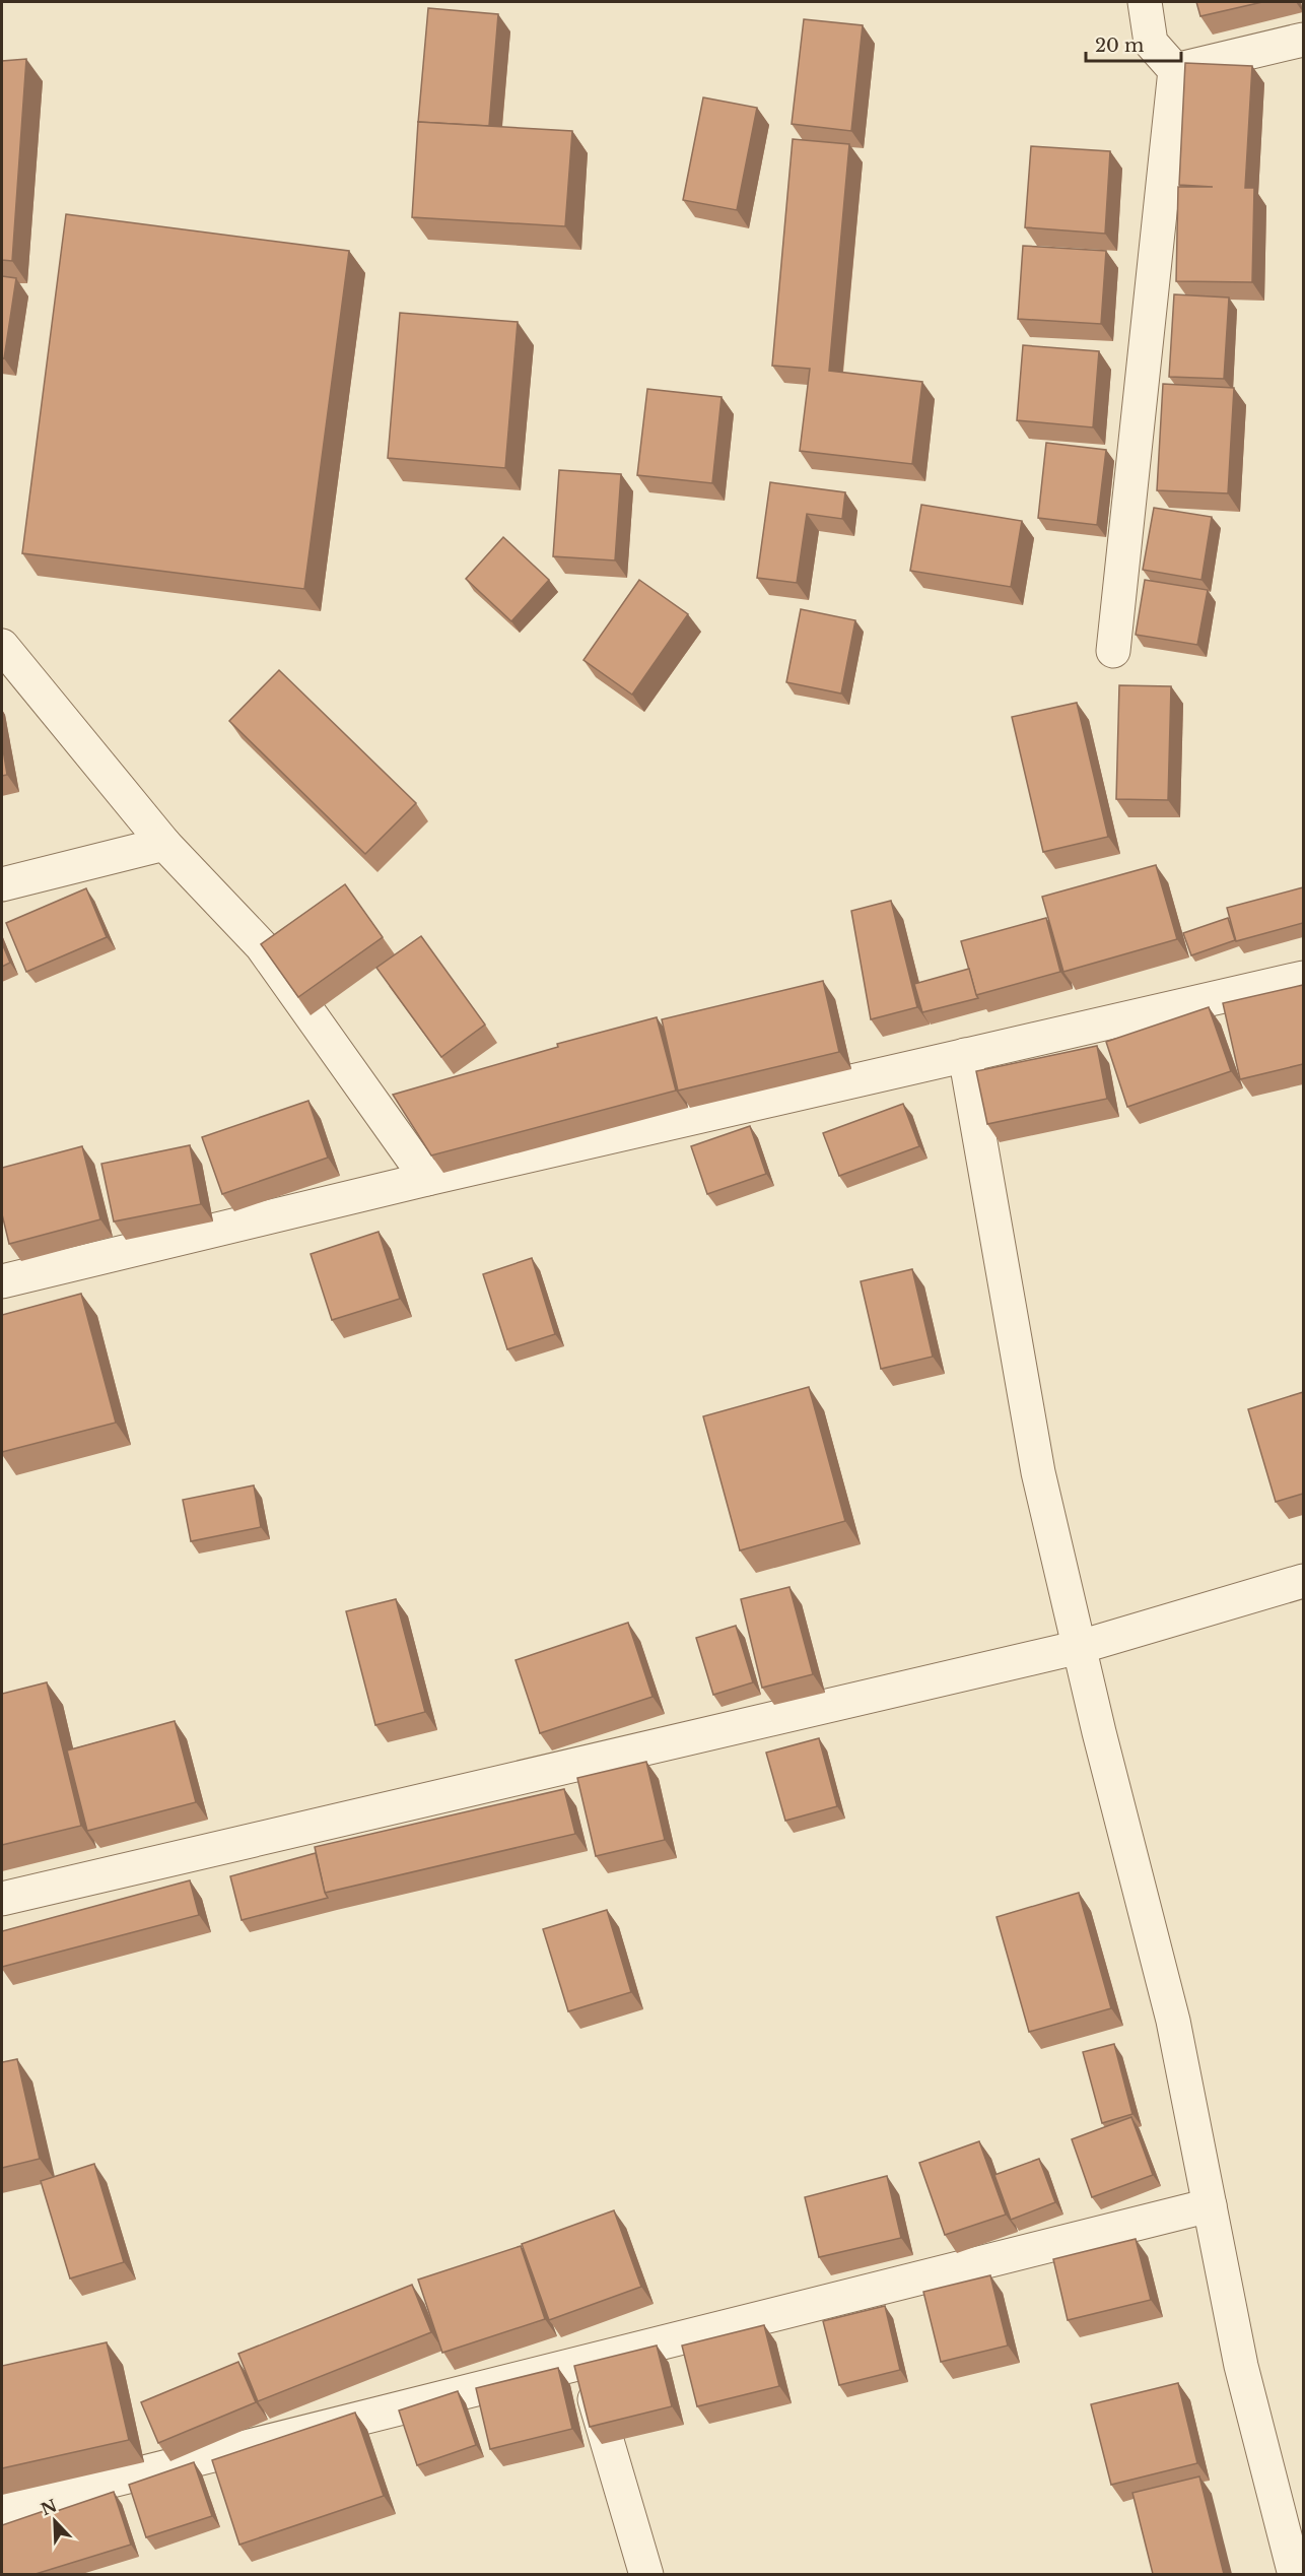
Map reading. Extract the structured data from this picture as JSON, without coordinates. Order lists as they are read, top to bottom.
{
  "scale_bar": "20 m",
  "north": "top left"
}
